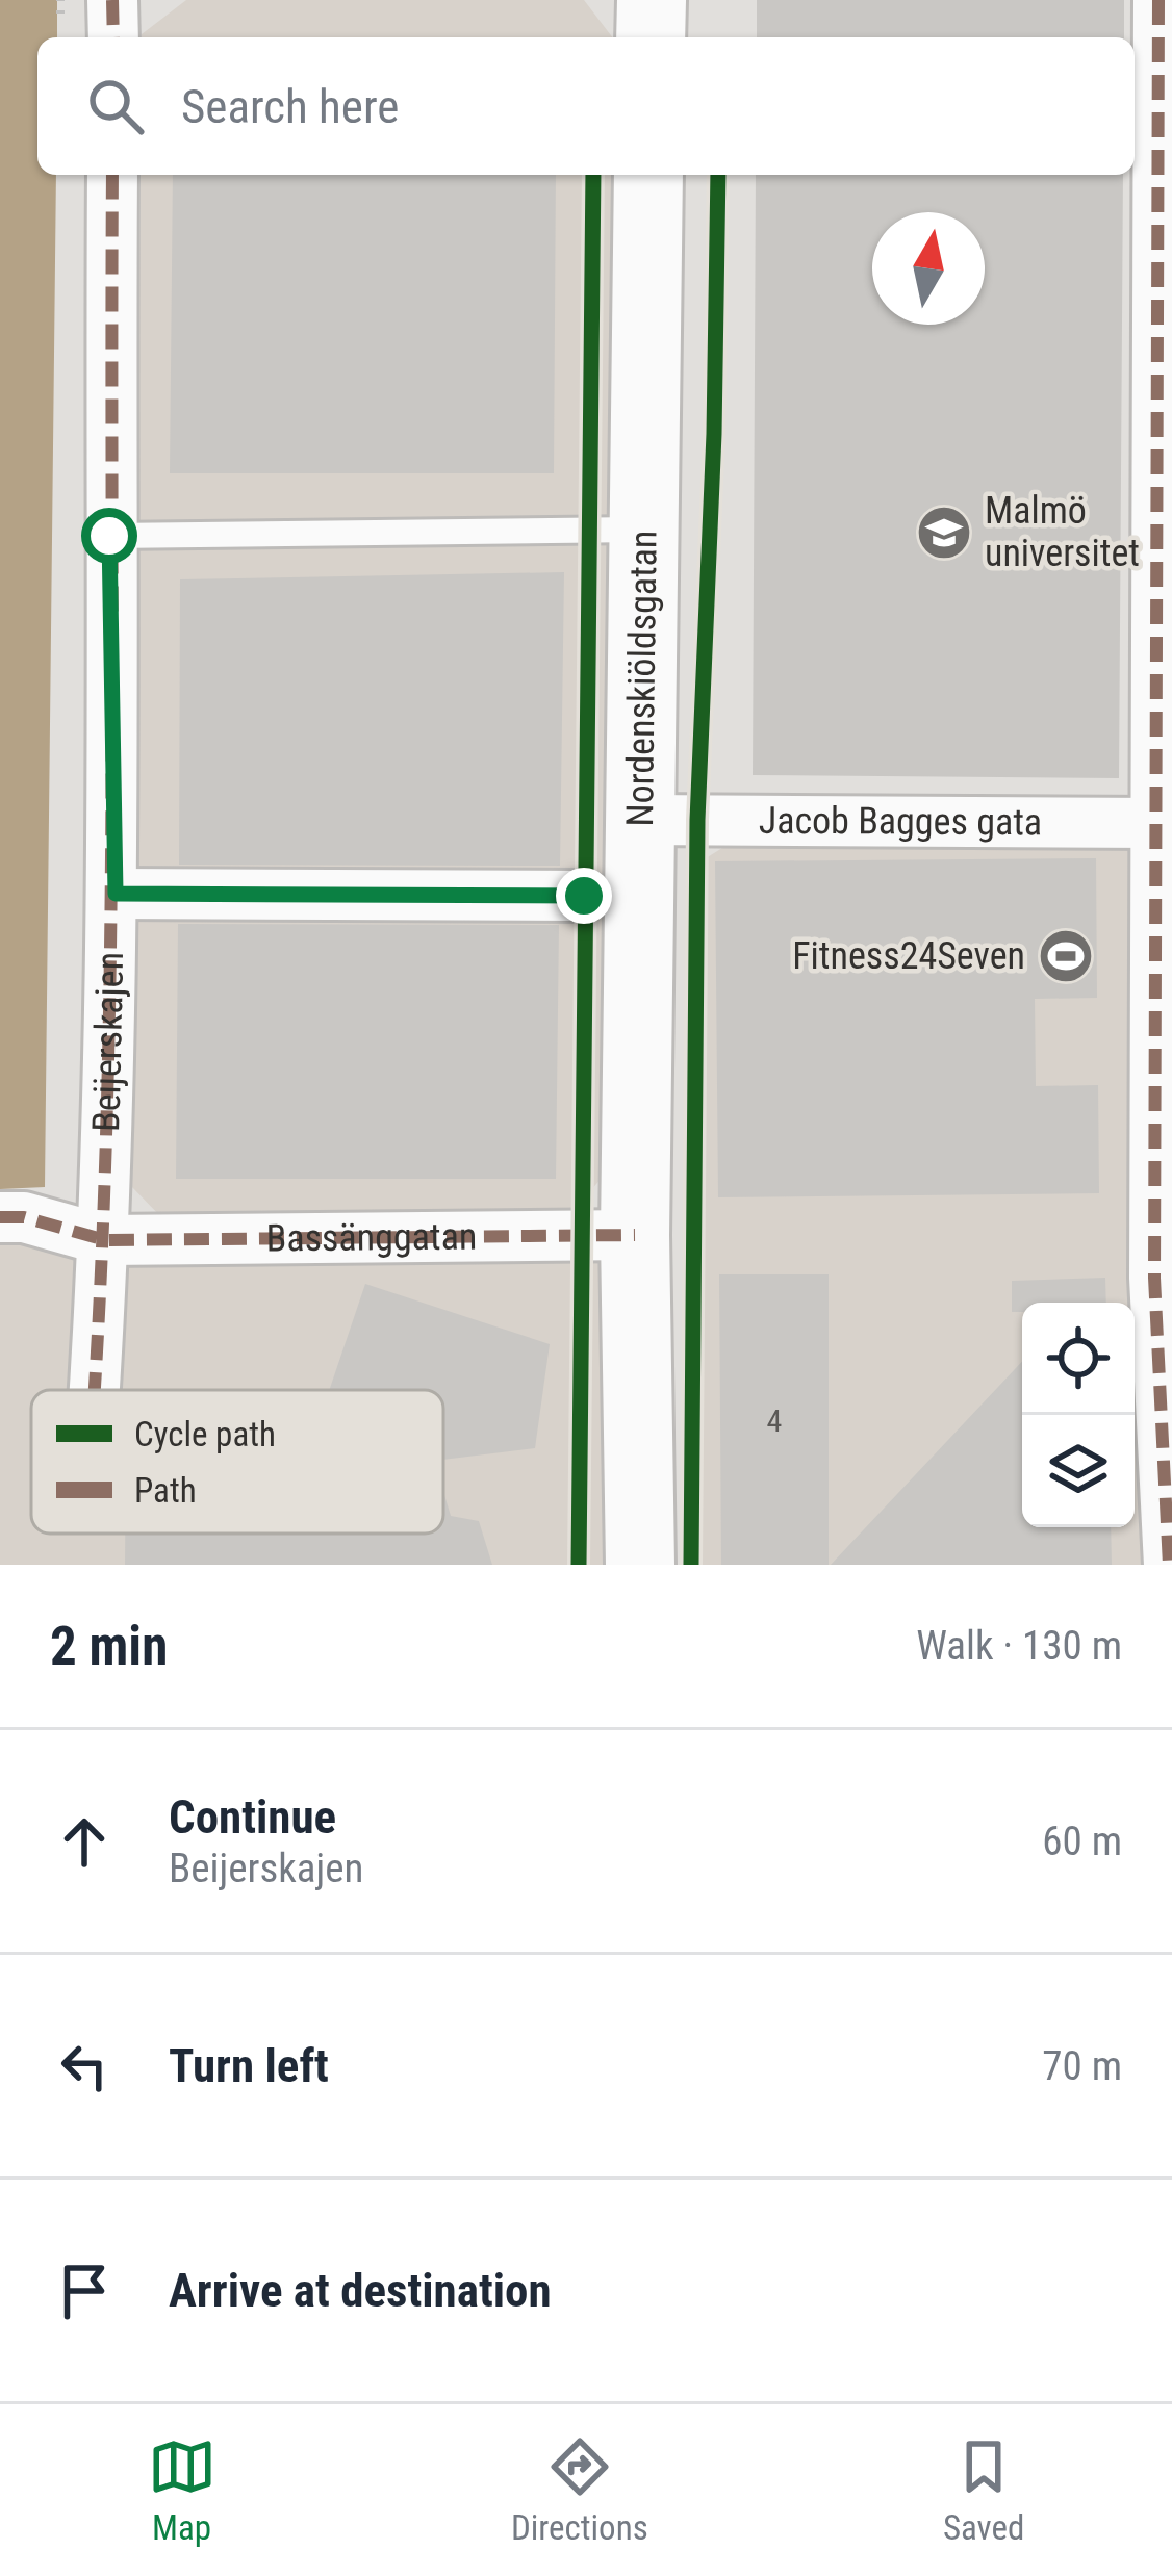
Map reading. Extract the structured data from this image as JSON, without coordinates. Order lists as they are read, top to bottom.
{
  "streets": {
    "street": [
      "Nordenskiöldsgatan",
      "Jacob Bagges gata",
      "Beijerskajen",
      "Bassänggatan"
    ]
  },
  "crossings": [
    ["Nordenskiöldsgatan", "Jacob Bagges gata"],
    ["Nordenskiöldsgatan", "Bassänggatan"],
    ["Beijerskajen", "Bassänggatan"]
  ],
  "places": {
    "school or university": ["Malmö universitet"],
    "sports": ["Fitness24Seven"]
  },
  "house_numbers": ["4"],
  "legend": ["Cycle path", "Path"],
  "north": "top",
  "page": {
    "search": "Search here",
    "heading": ["2 min", "Walk · 130 m"],
    "list": [
      ["Continue", "Beijerskajen", "60 m"],
      ["Turn left", "70 m"],
      "Arrive at destination"
    ],
    "nav": ["Map", "Directions", "Saved"]
  }
}
